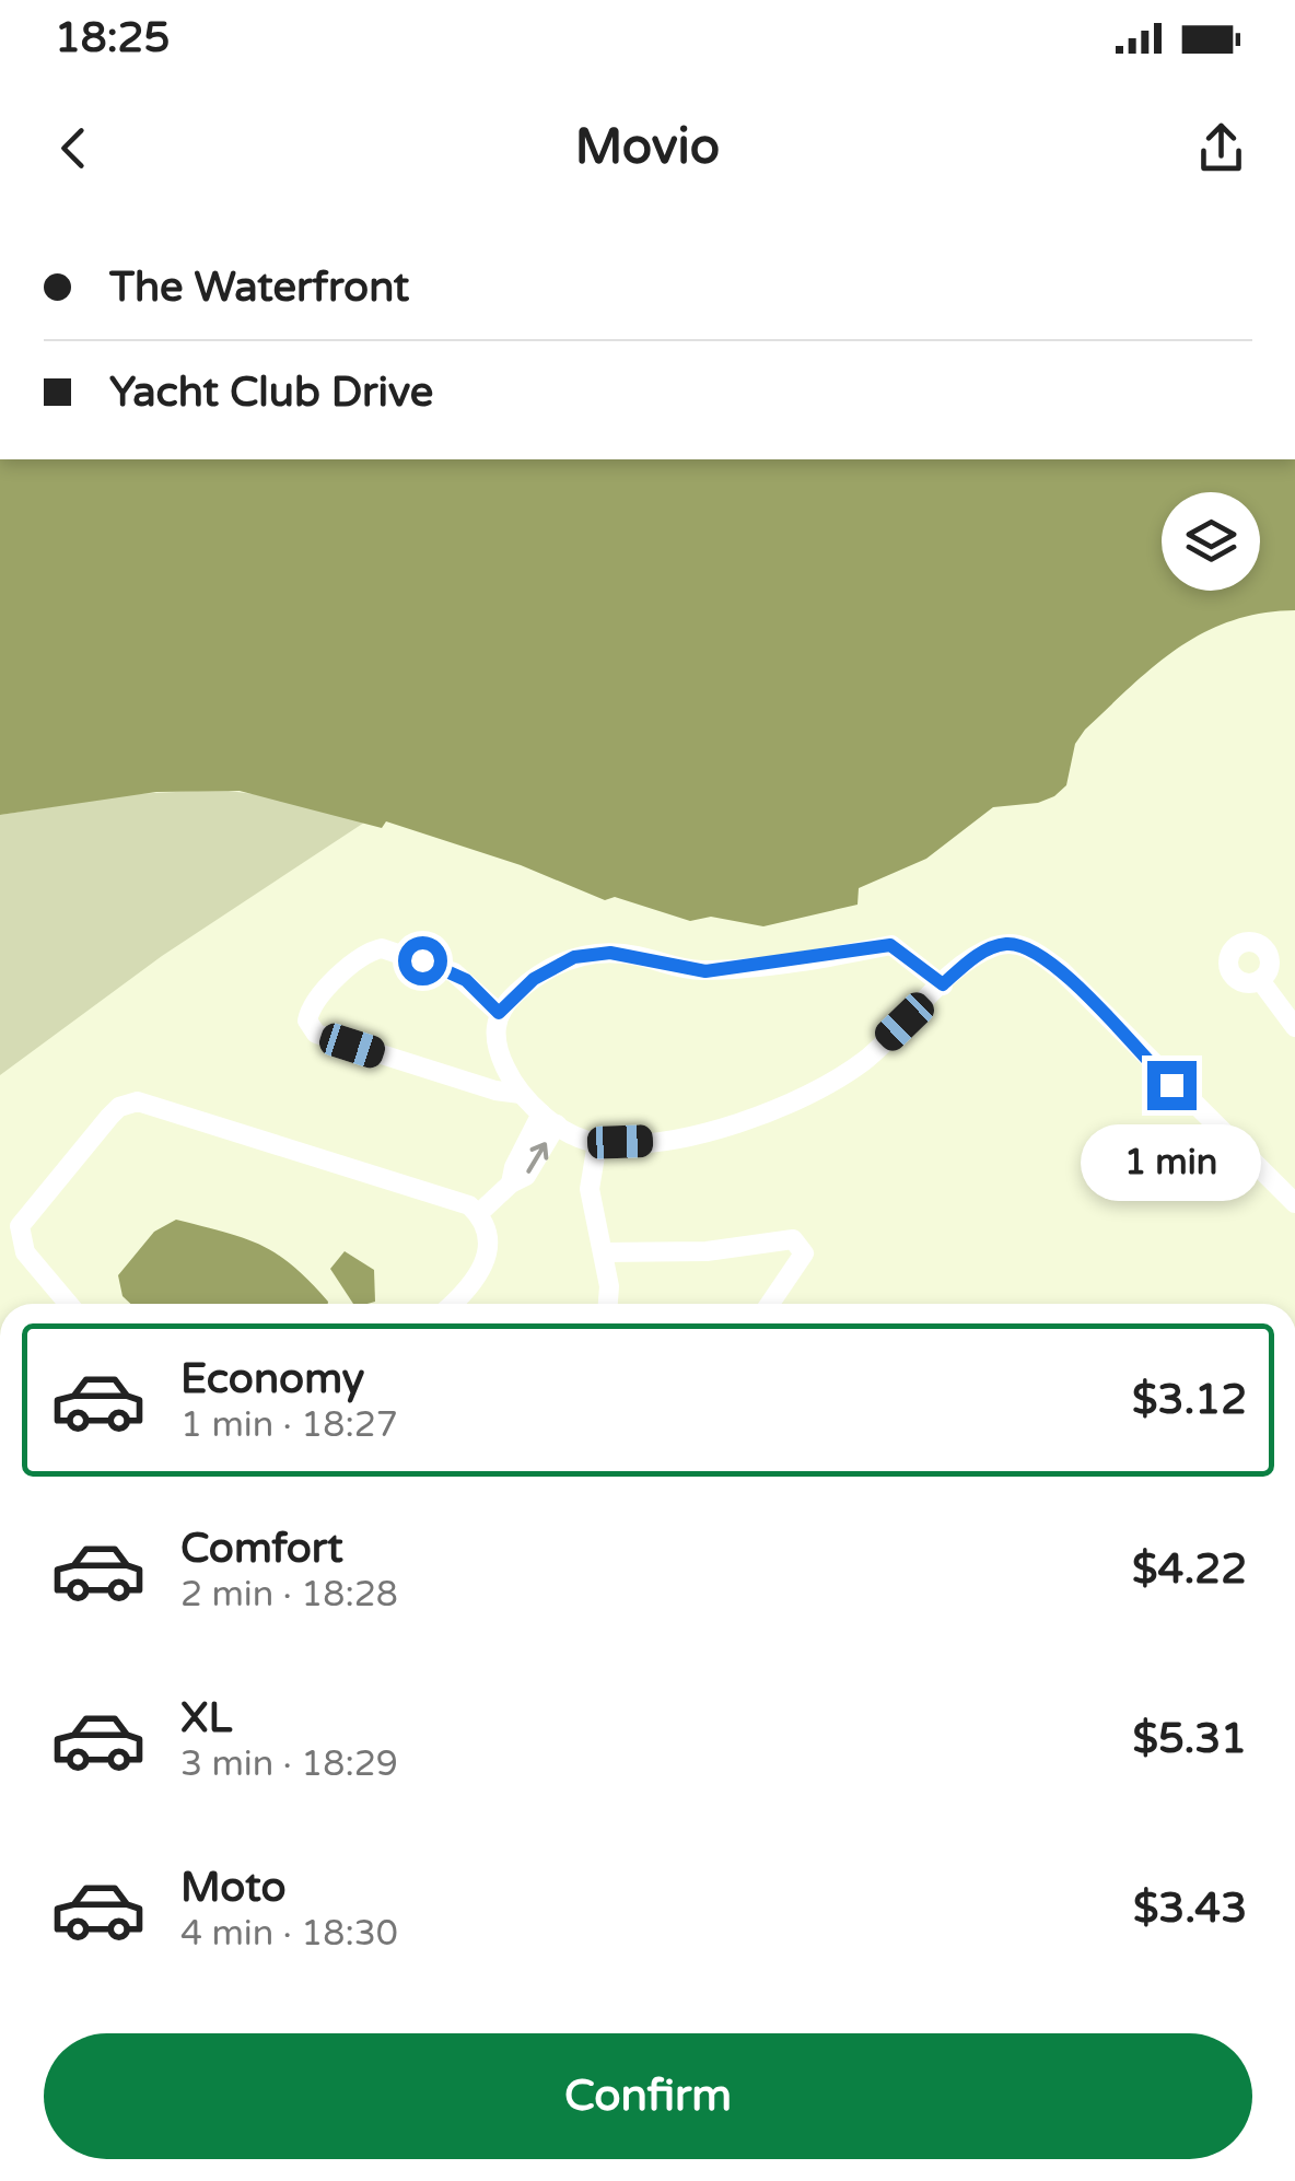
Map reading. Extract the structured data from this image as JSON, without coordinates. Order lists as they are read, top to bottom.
{
  "page": {
    "status": "18:25",
    "header": "Movio",
    "banner": ["The Waterfront", "Yacht Club Drive"],
    "bubble": "1 min",
    "list": [
      {
        "name": "Economy",
        "note": "1 min · 18:27",
        "value": "$3.12"
      },
      {
        "name": "Comfort",
        "note": "2 min · 18:28",
        "value": "$4.22"
      },
      {
        "name": "XL",
        "note": "3 min · 18:29",
        "value": "$5.31"
      },
      {
        "name": "Moto",
        "note": "4 min · 18:30",
        "value": "$3.43"
      }
    ],
    "buttons": "Confirm"
  }
}
